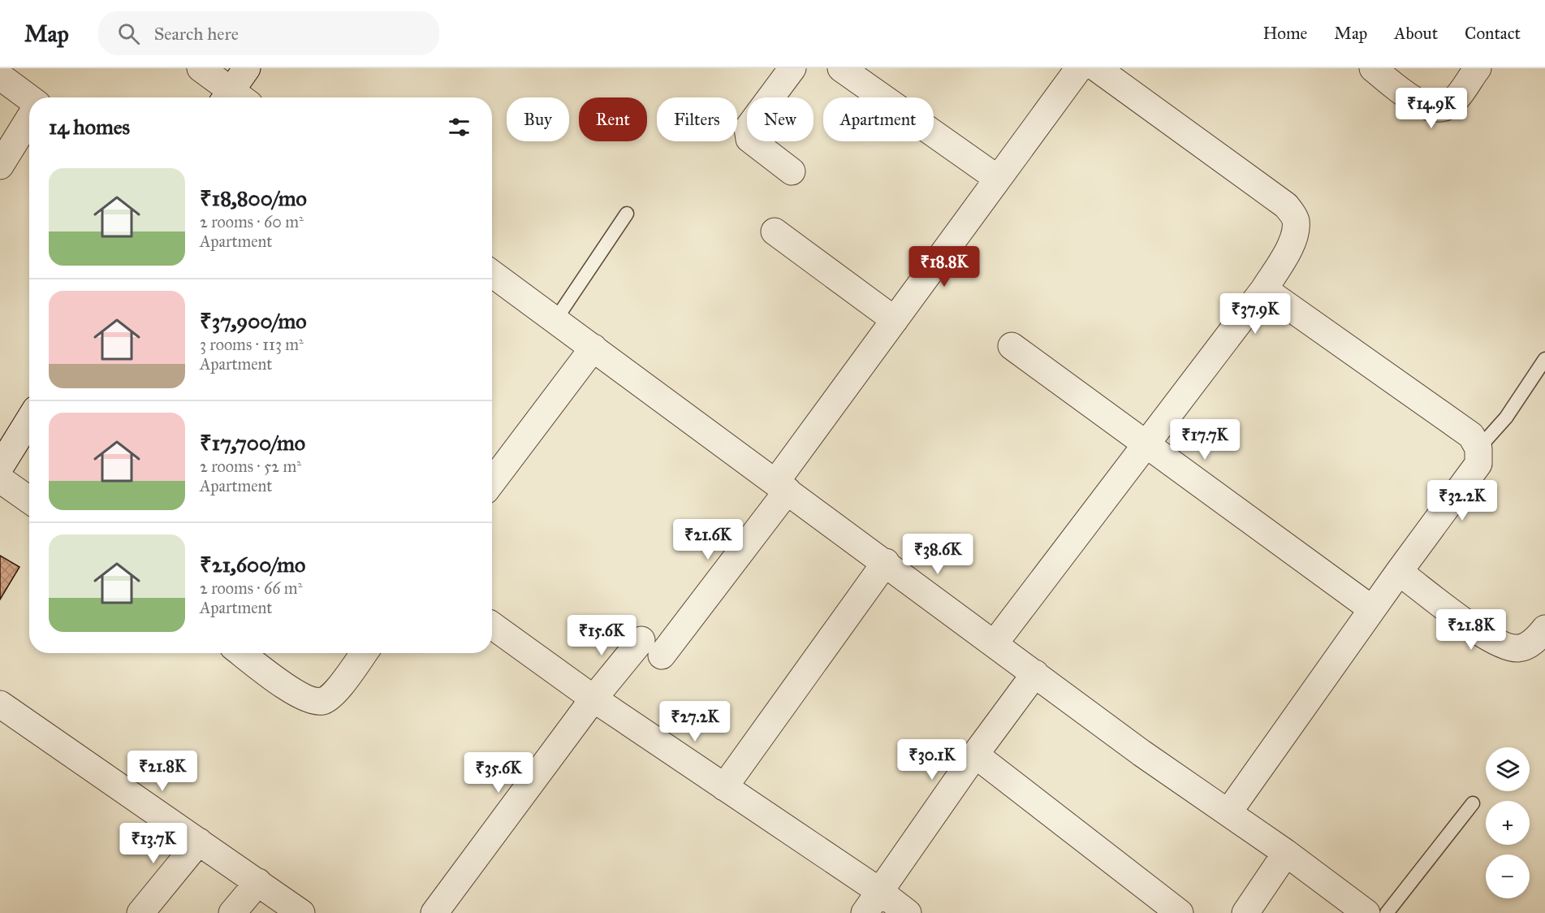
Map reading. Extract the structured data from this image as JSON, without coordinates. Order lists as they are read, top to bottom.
{
  "page": {
    "header": "Map",
    "search": "Search here",
    "nav": [
      "Home",
      "Map",
      "About",
      "Contact"
    ],
    "price": [
      "₹14.9K",
      "₹18.8K",
      "₹37.9K",
      "₹17.7K",
      "₹32.2K",
      "₹21.6K",
      "₹38.6K",
      "₹21.8K",
      "₹15.6K",
      "₹27.2K",
      "₹30.1K",
      "₹21.8K",
      "₹35.6K",
      "₹13.7K"
    ],
    "chip": [
      "Buy",
      "Rent",
      "Filters",
      "New",
      "Apartment"
    ],
    "heading": "14 homes",
    "list": [
      {
        "name": "₹18,800/mo",
        "note": "2 rooms · 60 m² · Apartment"
      },
      {
        "name": "₹37,900/mo",
        "note": "3 rooms · 113 m² · Apartment"
      },
      {
        "name": "₹17,700/mo",
        "note": "2 rooms · 52 m² · Apartment"
      },
      {
        "name": "₹21,600/mo",
        "note": "2 rooms · 66 m² · Apartment"
      }
    ],
    "map_buttons": ["+", "−"]
  }
}
